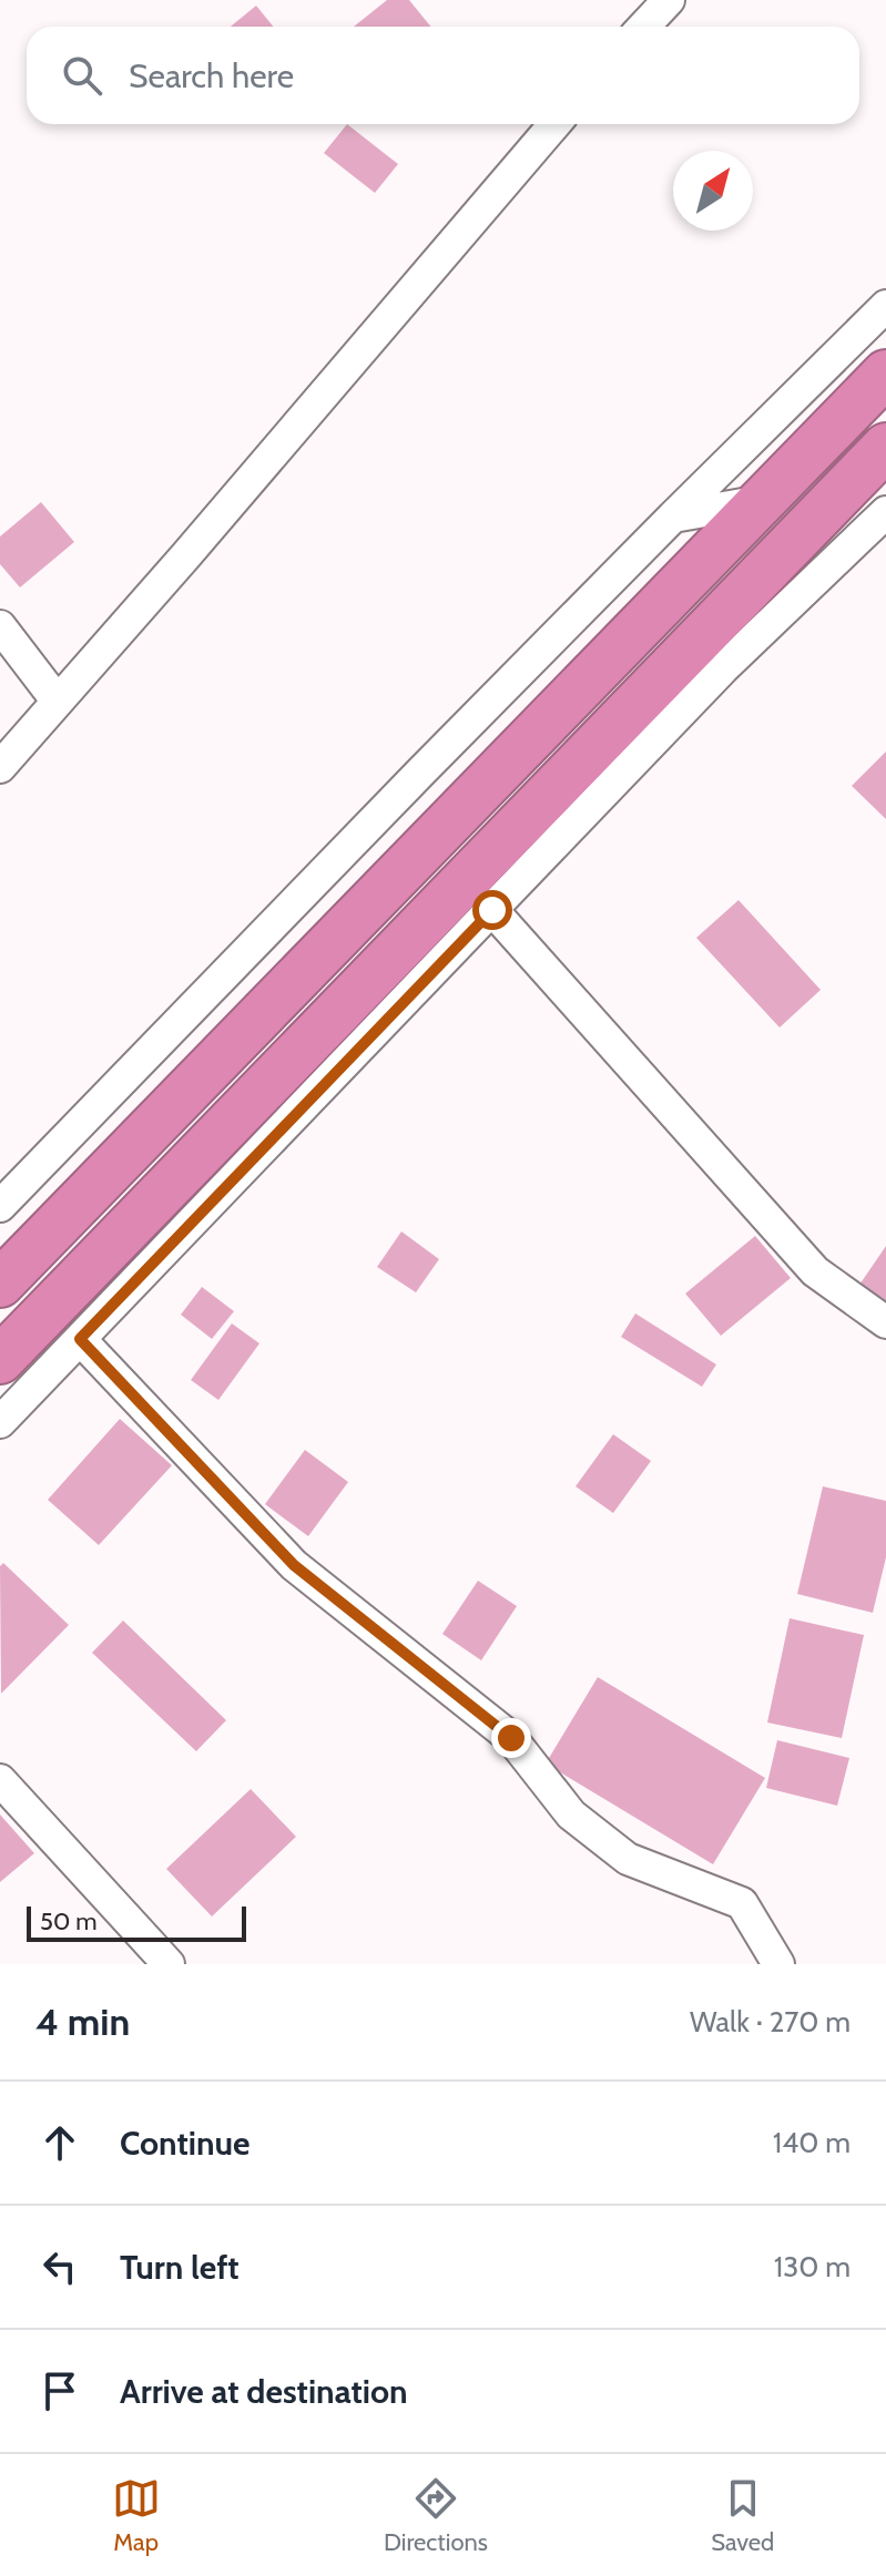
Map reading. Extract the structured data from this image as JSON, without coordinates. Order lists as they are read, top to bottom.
{
  "scale_bar": "50 m",
  "north": "top right",
  "page": {
    "search": "Search here",
    "scale": "50 m",
    "heading": ["4 min", "Walk · 270 m"],
    "list": [
      ["Continue", "140 m"],
      ["Turn left", "130 m"],
      "Arrive at destination"
    ],
    "nav": ["Map", "Directions", "Saved"]
  }
}
